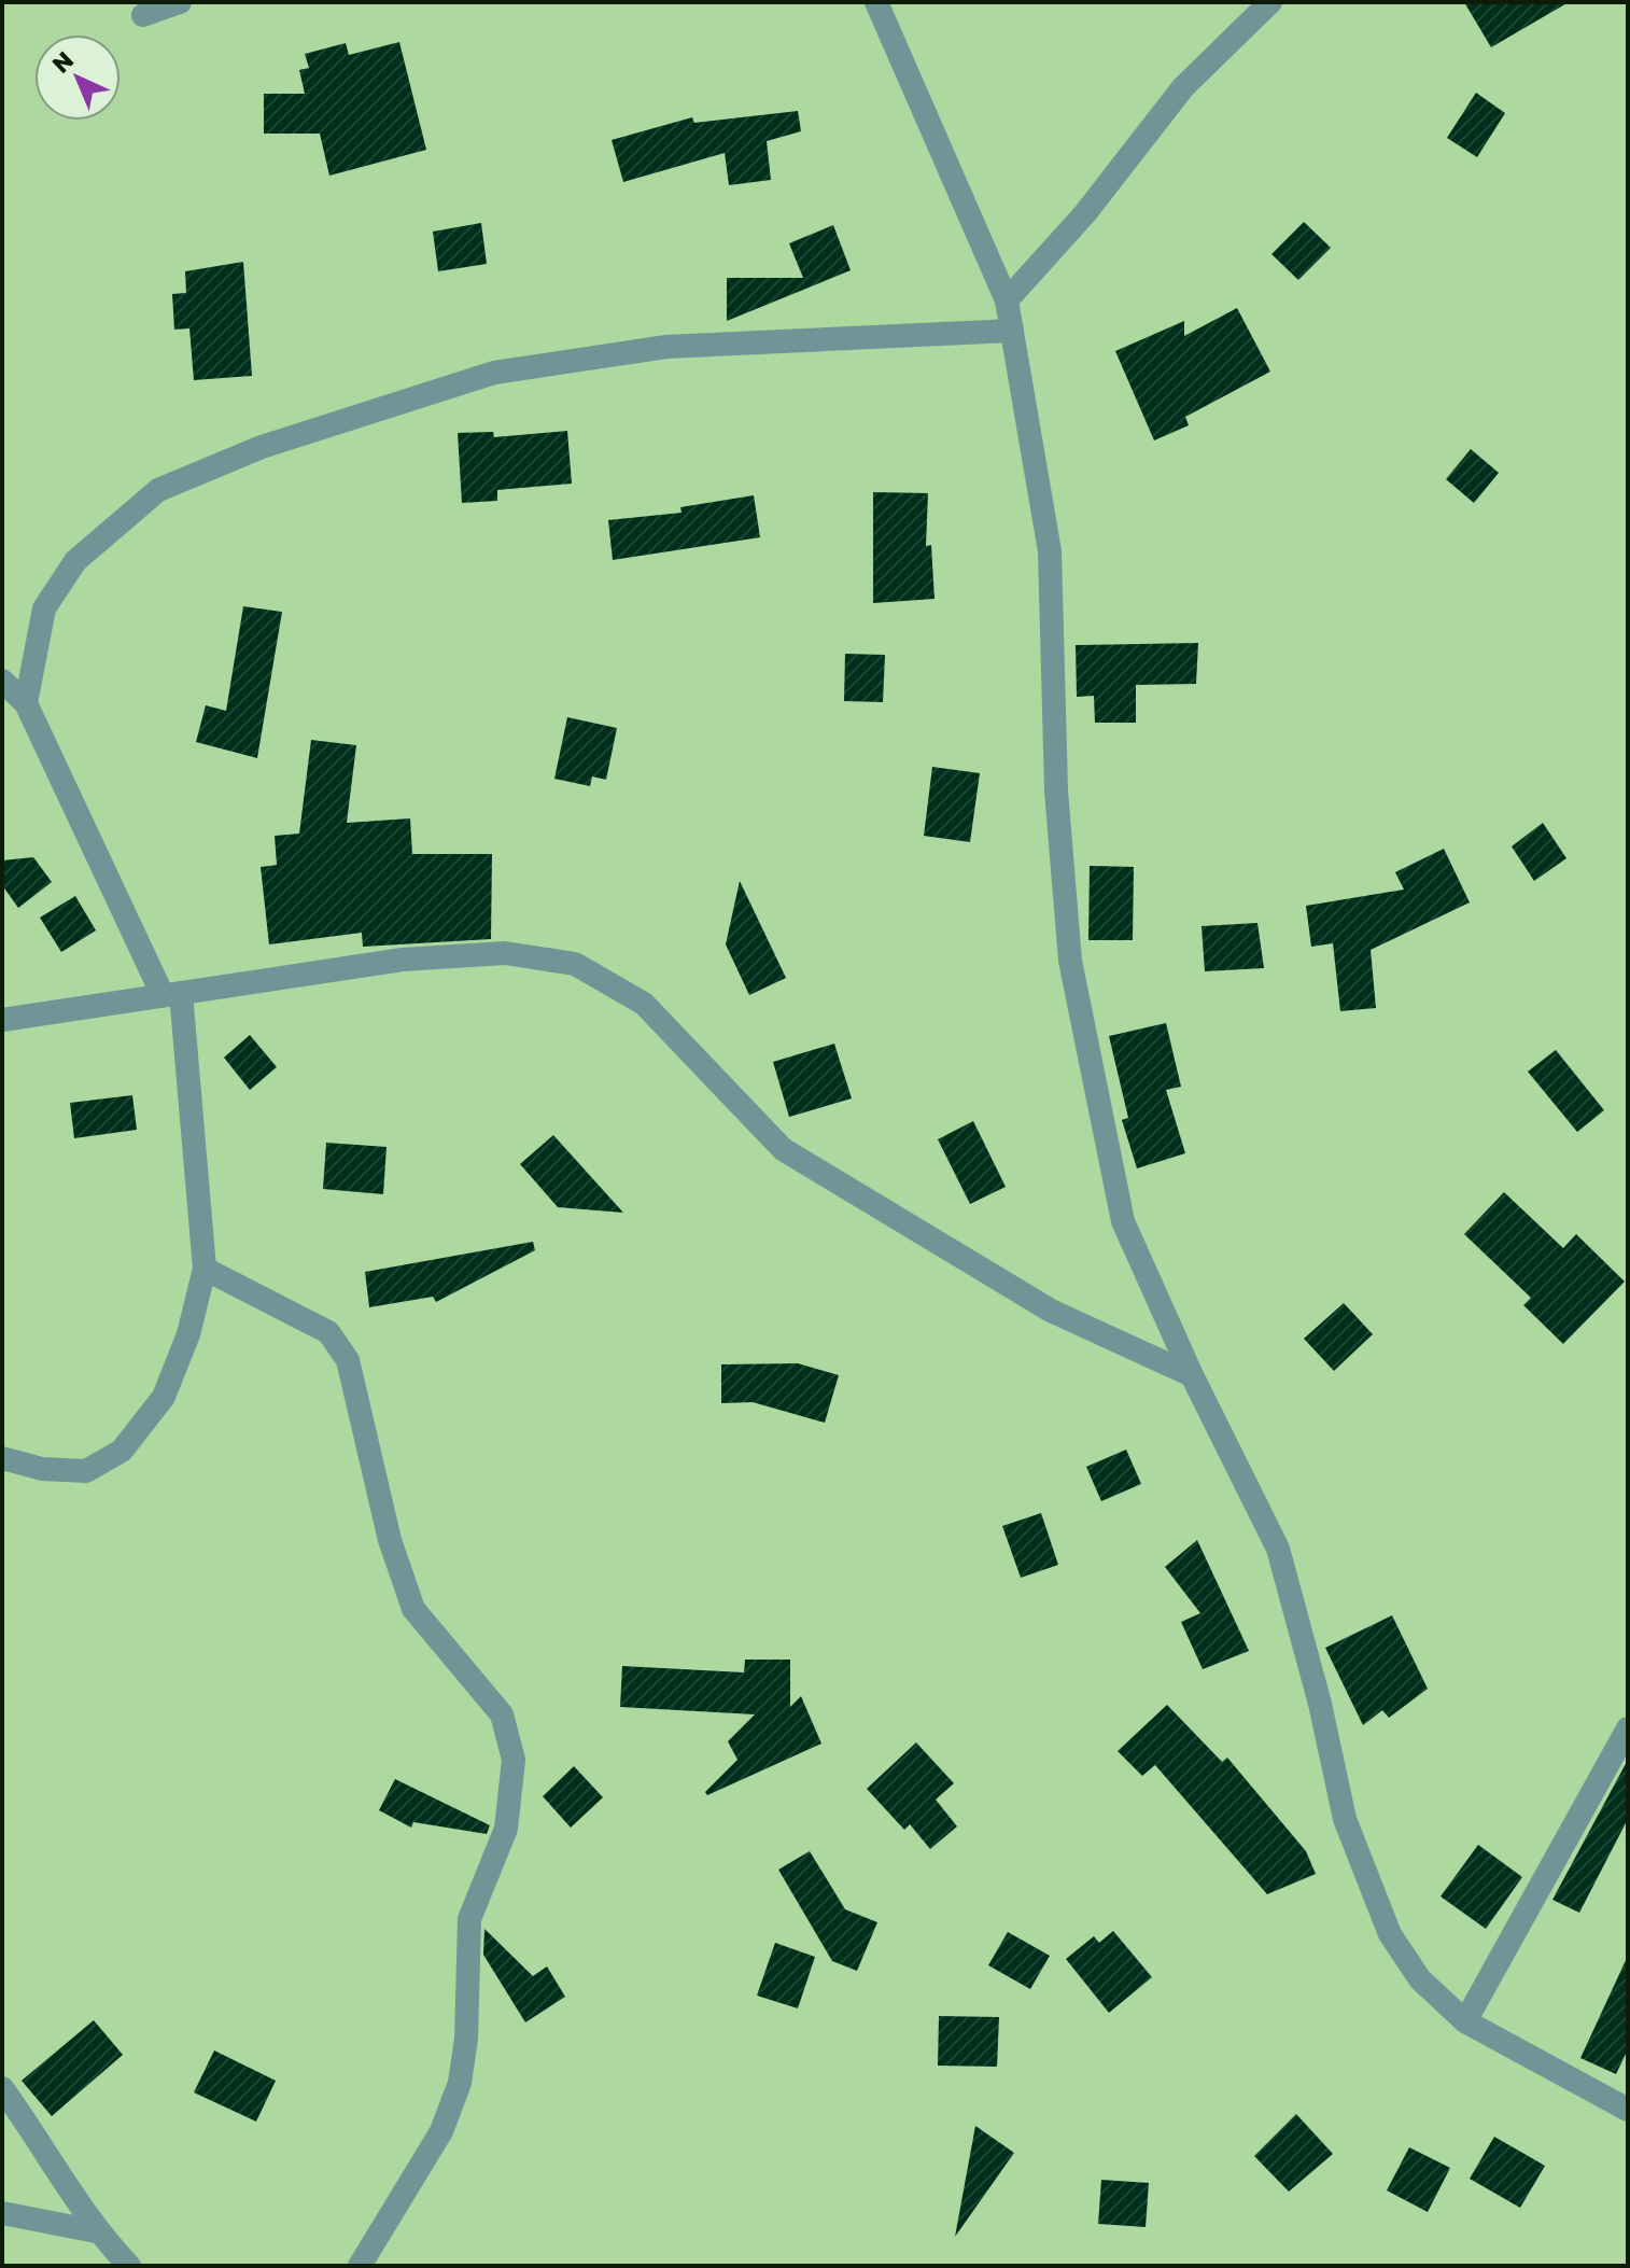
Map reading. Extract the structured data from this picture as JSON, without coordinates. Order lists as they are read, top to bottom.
{
  "north": "top left"
}
